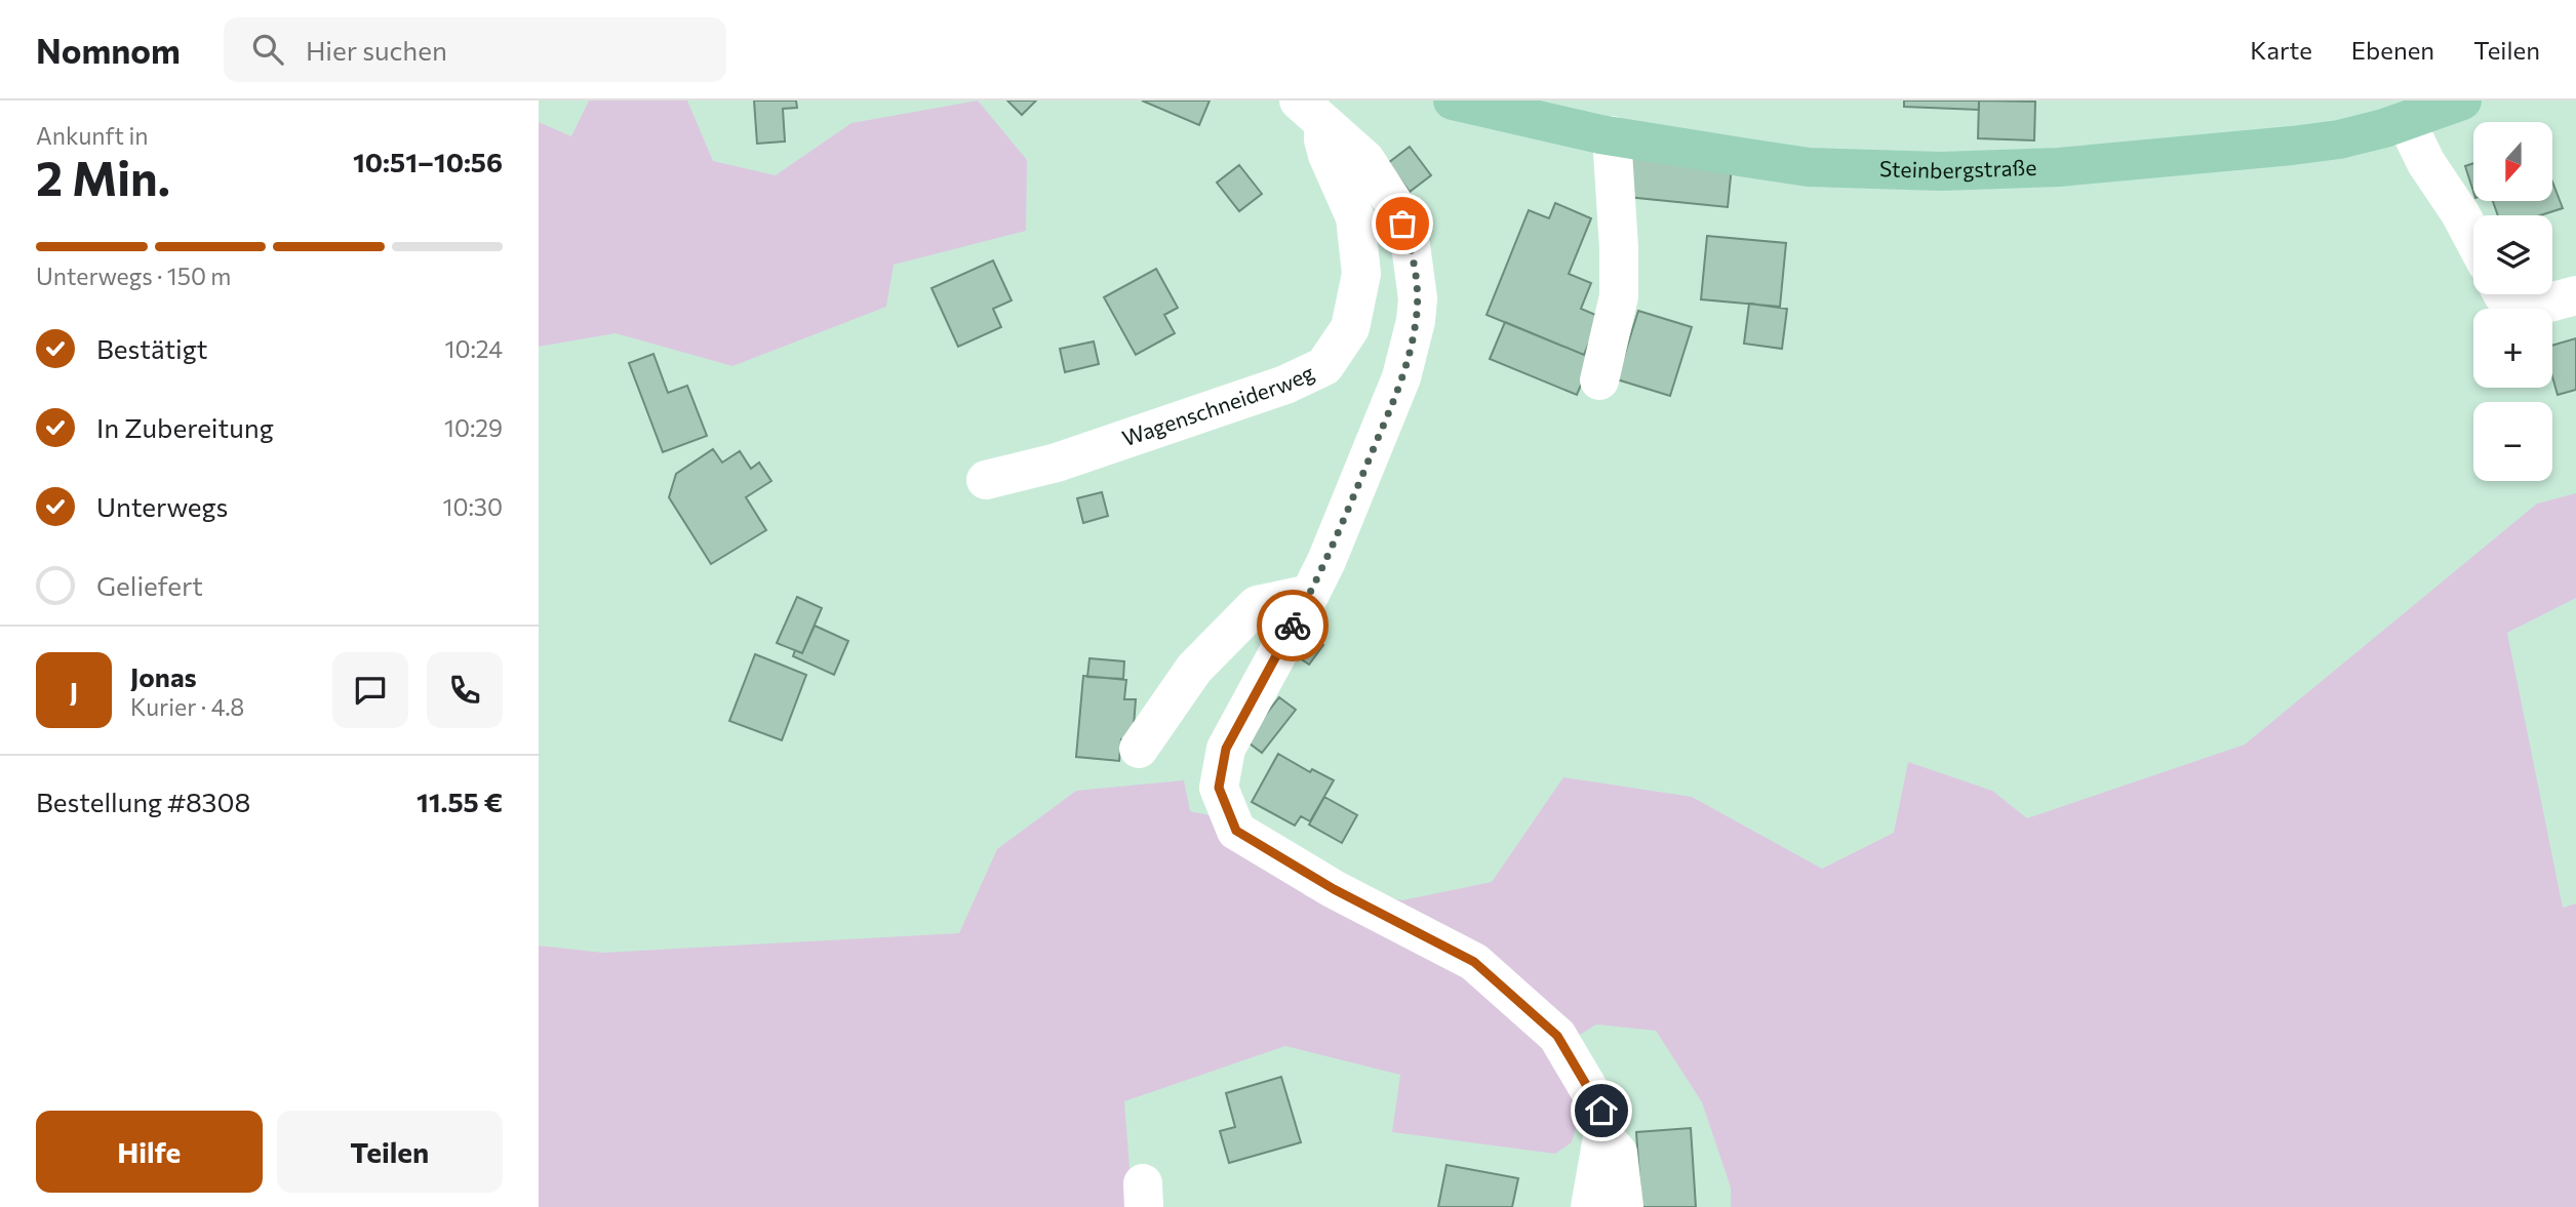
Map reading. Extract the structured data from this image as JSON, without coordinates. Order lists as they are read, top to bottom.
{
  "streets": {
    "main road": ["Steinbergstraße"],
    "street": ["Wagenschneiderweg"]
  },
  "north": "bottom",
  "page": {
    "header": "Nomnom",
    "search": "Hier suchen",
    "nav": ["Karte", "Ebenen", "Teilen"],
    "heading": ["2 Min.", "Ankunft in", "10:51–10:56"],
    "panel": [
      "Jonas",
      "Kurier · 4.8",
      "Bestellung #8308",
      "11.55 €"
    ],
    "map_buttons": ["+", "−"],
    "bar": "Unterwegs · 150 m",
    "list": [
      ["Bestätigt", "10:24"],
      ["In Zubereitung", "10:29"],
      ["Unterwegs", "10:30"],
      "Geliefert"
    ],
    "round": "J",
    "buttons": ["Hilfe", "Teilen"]
  }
}
